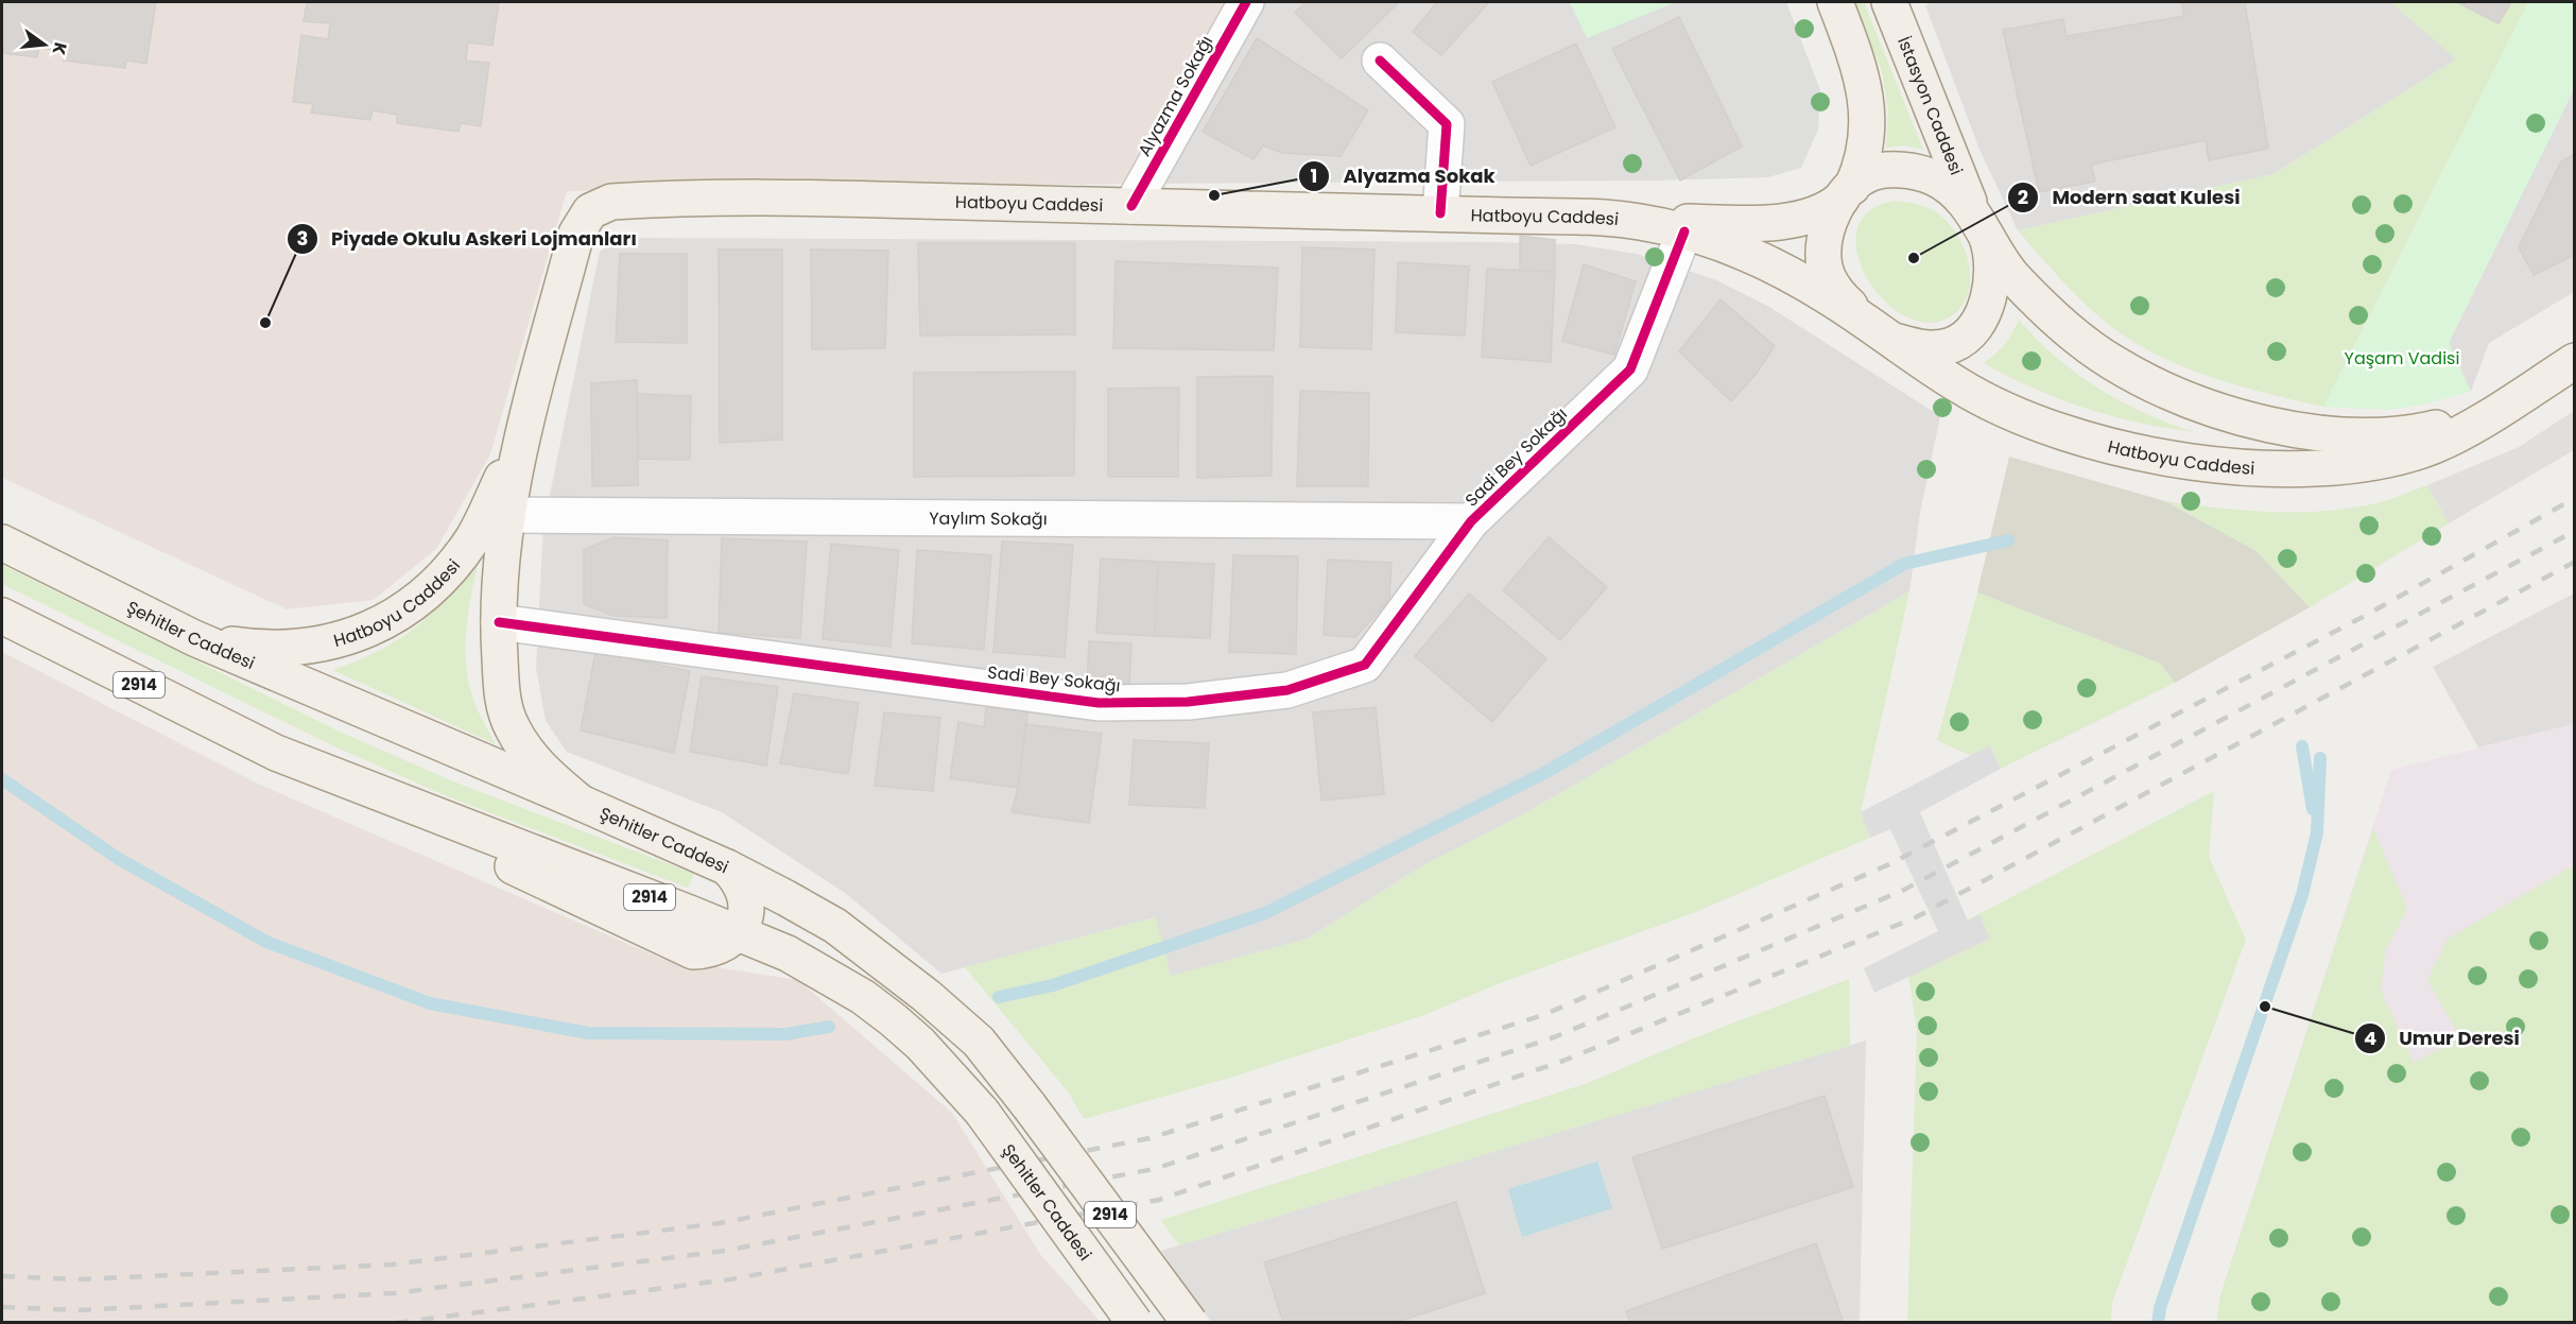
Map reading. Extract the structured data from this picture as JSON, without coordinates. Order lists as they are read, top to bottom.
{
  "streets": {
    "main road": [
      "İstasyon Caddesi",
      "Hatboyu Caddesi",
      "Şehitler Caddesi",
      "2914"
    ],
    "street": ["Alyazma Sokağı", "Sadi Bey Sokağı", "Yaylım Sokağı"]
  },
  "crossings": [
    ["Alyazma Sokağı", "Hatboyu Caddesi"],
    ["İstasyon Caddesi", "Hatboyu Caddesi"],
    ["Hatboyu Caddesi", "Sadi Bey Sokağı"],
    ["Hatboyu Caddesi", "Yaylım Sokağı"],
    ["Hatboyu Caddesi", "Şehitler Caddesi"],
    ["Sadi Bey Sokağı", "Yaylım Sokağı"]
  ],
  "parks": ["Yaşam Vadisi"],
  "places": [
    "Alyazma Sokak",
    "Modern saat Kulesi",
    "Piyade Okulu Askeri Lojmanları",
    "Umur Deresi"
  ],
  "north": "right"
}
